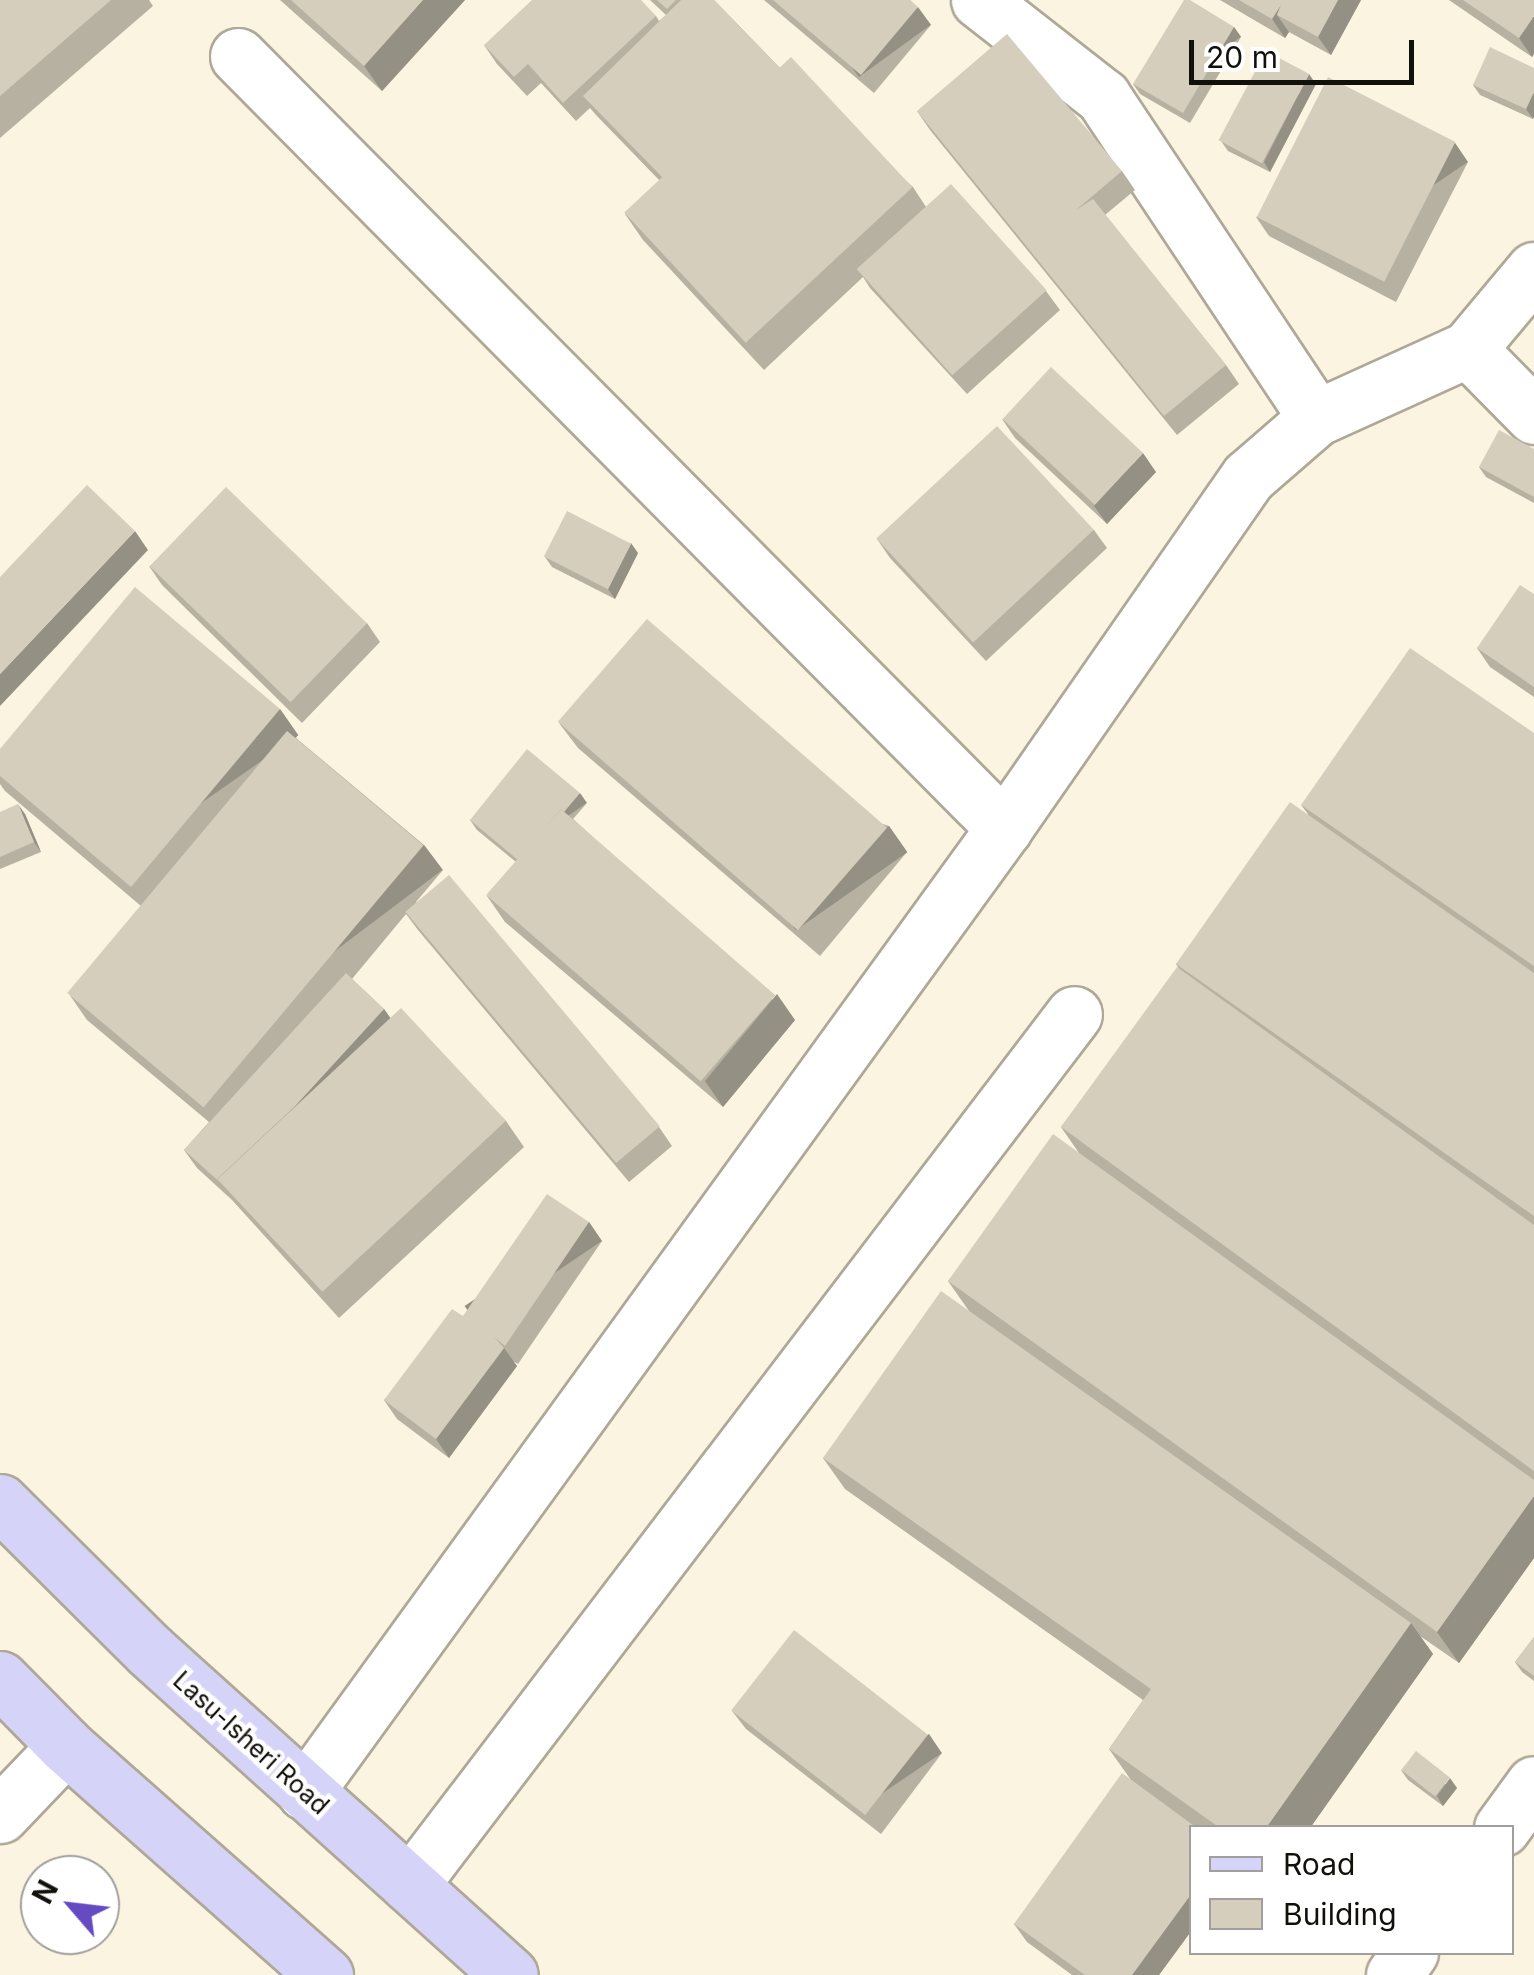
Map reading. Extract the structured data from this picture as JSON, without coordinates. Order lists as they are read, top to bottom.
{
  "streets": {
    "main road": ["Lasu-Isheri Road"]
  },
  "legend": ["Road", "Building"],
  "scale_bar": "20 m",
  "north": "top left"
}
